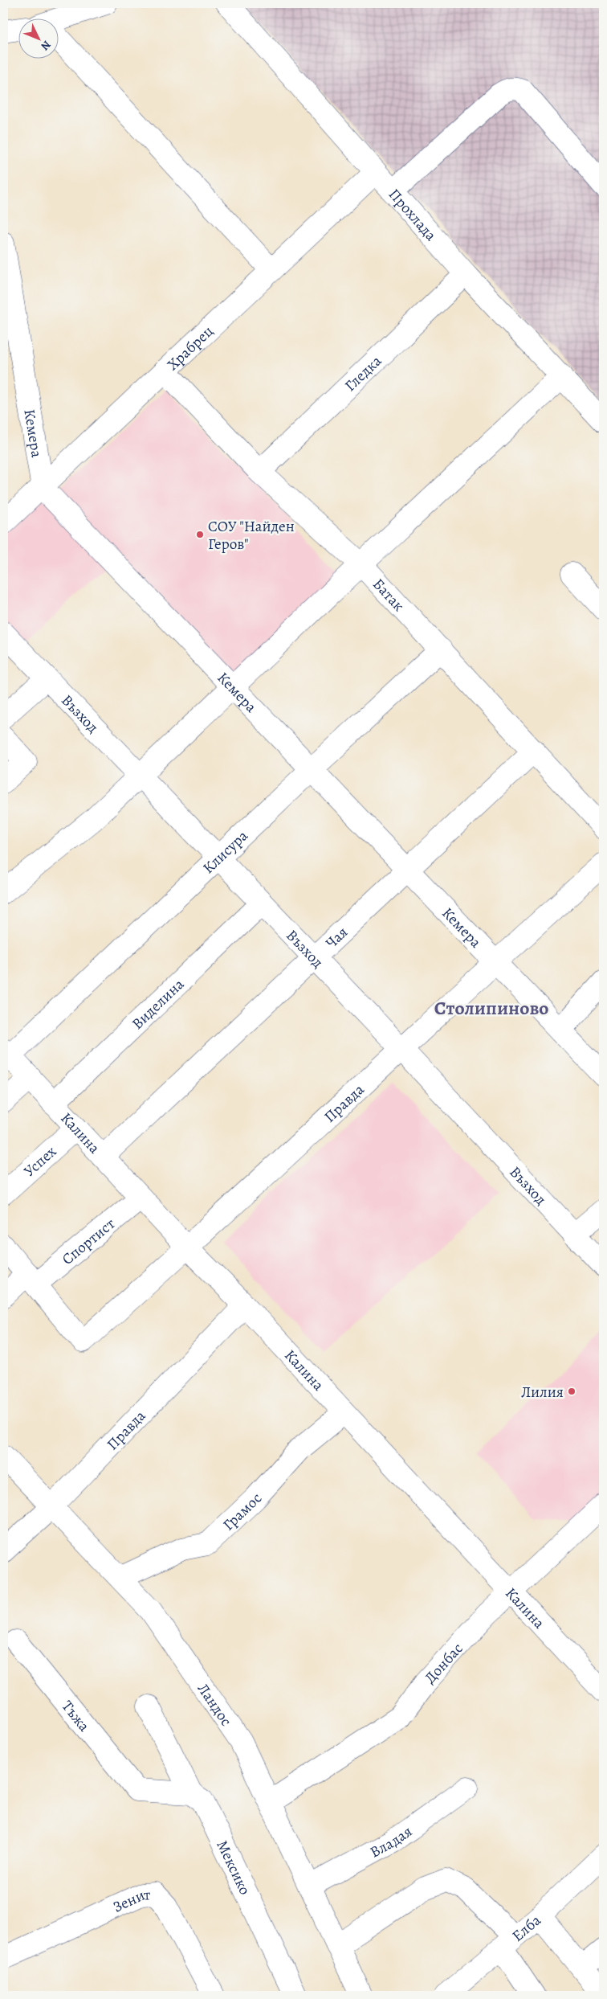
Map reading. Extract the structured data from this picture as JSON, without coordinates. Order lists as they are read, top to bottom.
{
  "streets": {
    "street": [
      "Прохлада",
      "Храбрец",
      "Гледка",
      "Кемера",
      "Батак",
      "Възход",
      "Клисура",
      "Чая",
      "Виделина",
      "Правда",
      "Калина",
      "Успех",
      "Спортист",
      "Грамос",
      "Донбас",
      "Ландос",
      "Тъжа",
      "Владая",
      "Мексико",
      "Зенит",
      "Елба"
    ]
  },
  "crossings": [
    ["Прохлада", "Храбрец"],
    ["Прохлада", "Гледка"],
    ["Храбрец", "Кемера"],
    ["Храбрец", "Батак"],
    ["Гледка", "Батак"],
    ["Кемера", "Клисура"],
    ["Кемера", "Чая"],
    ["Кемера", "Правда"],
    ["Батак", "Клисура"],
    ["Батак", "Чая"],
    ["Възход", "Клисура"],
    ["Възход", "Чая"],
    ["Възход", "Виделина"],
    ["Възход", "Правда"],
    ["Клисура", "Калина"],
    ["Чая", "Калина"],
    ["Виделина", "Калина"],
    ["Правда", "Калина"],
    ["Правда", "Спортист"],
    ["Правда", "Ландос"],
    ["Калина", "Успех"],
    ["Калина", "Спортист"],
    ["Калина", "Грамос"],
    ["Калина", "Донбас"],
    ["Грамос", "Ландос"],
    ["Донбас", "Ландос"],
    ["Ландос", "Владая"],
    ["Тъжа", "Мексико"]
  ],
  "districts": ["Столипиново"],
  "places": ["СОУ \"Найден Геров\"", "Лилия"],
  "north": "bottom right"
}
